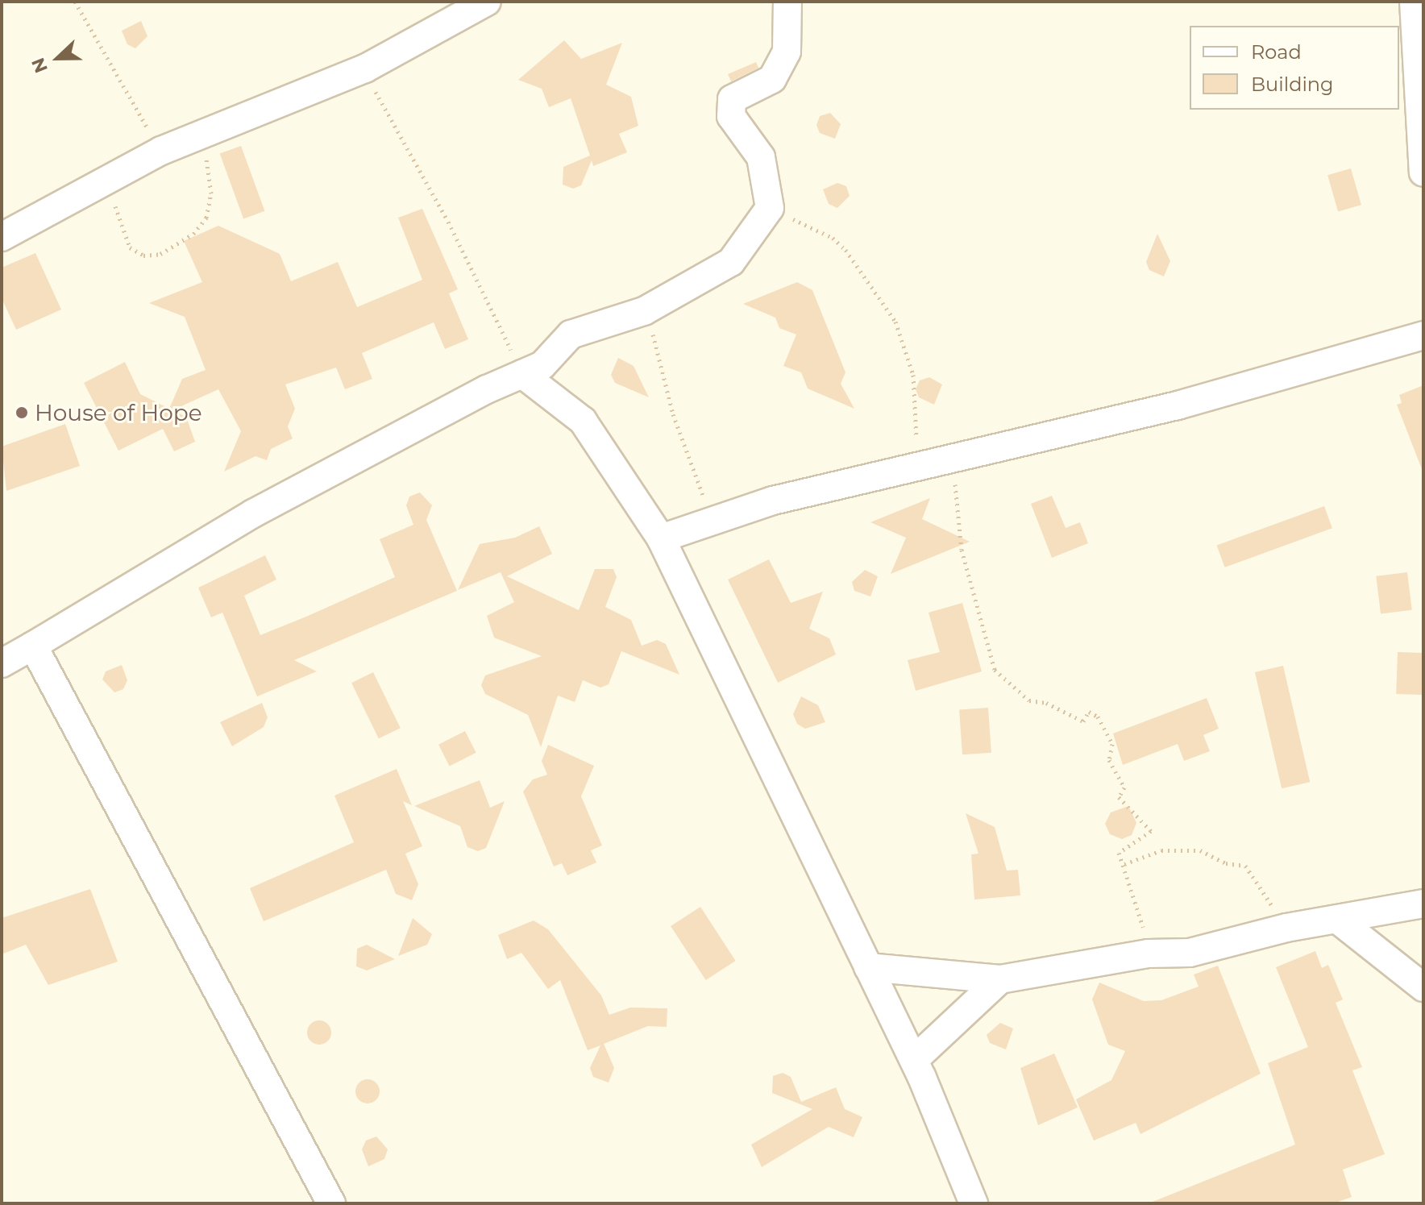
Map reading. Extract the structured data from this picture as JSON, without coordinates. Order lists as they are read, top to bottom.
{
  "places": ["House of Hope"],
  "legend": ["Road", "Building"],
  "north": "left"
}
